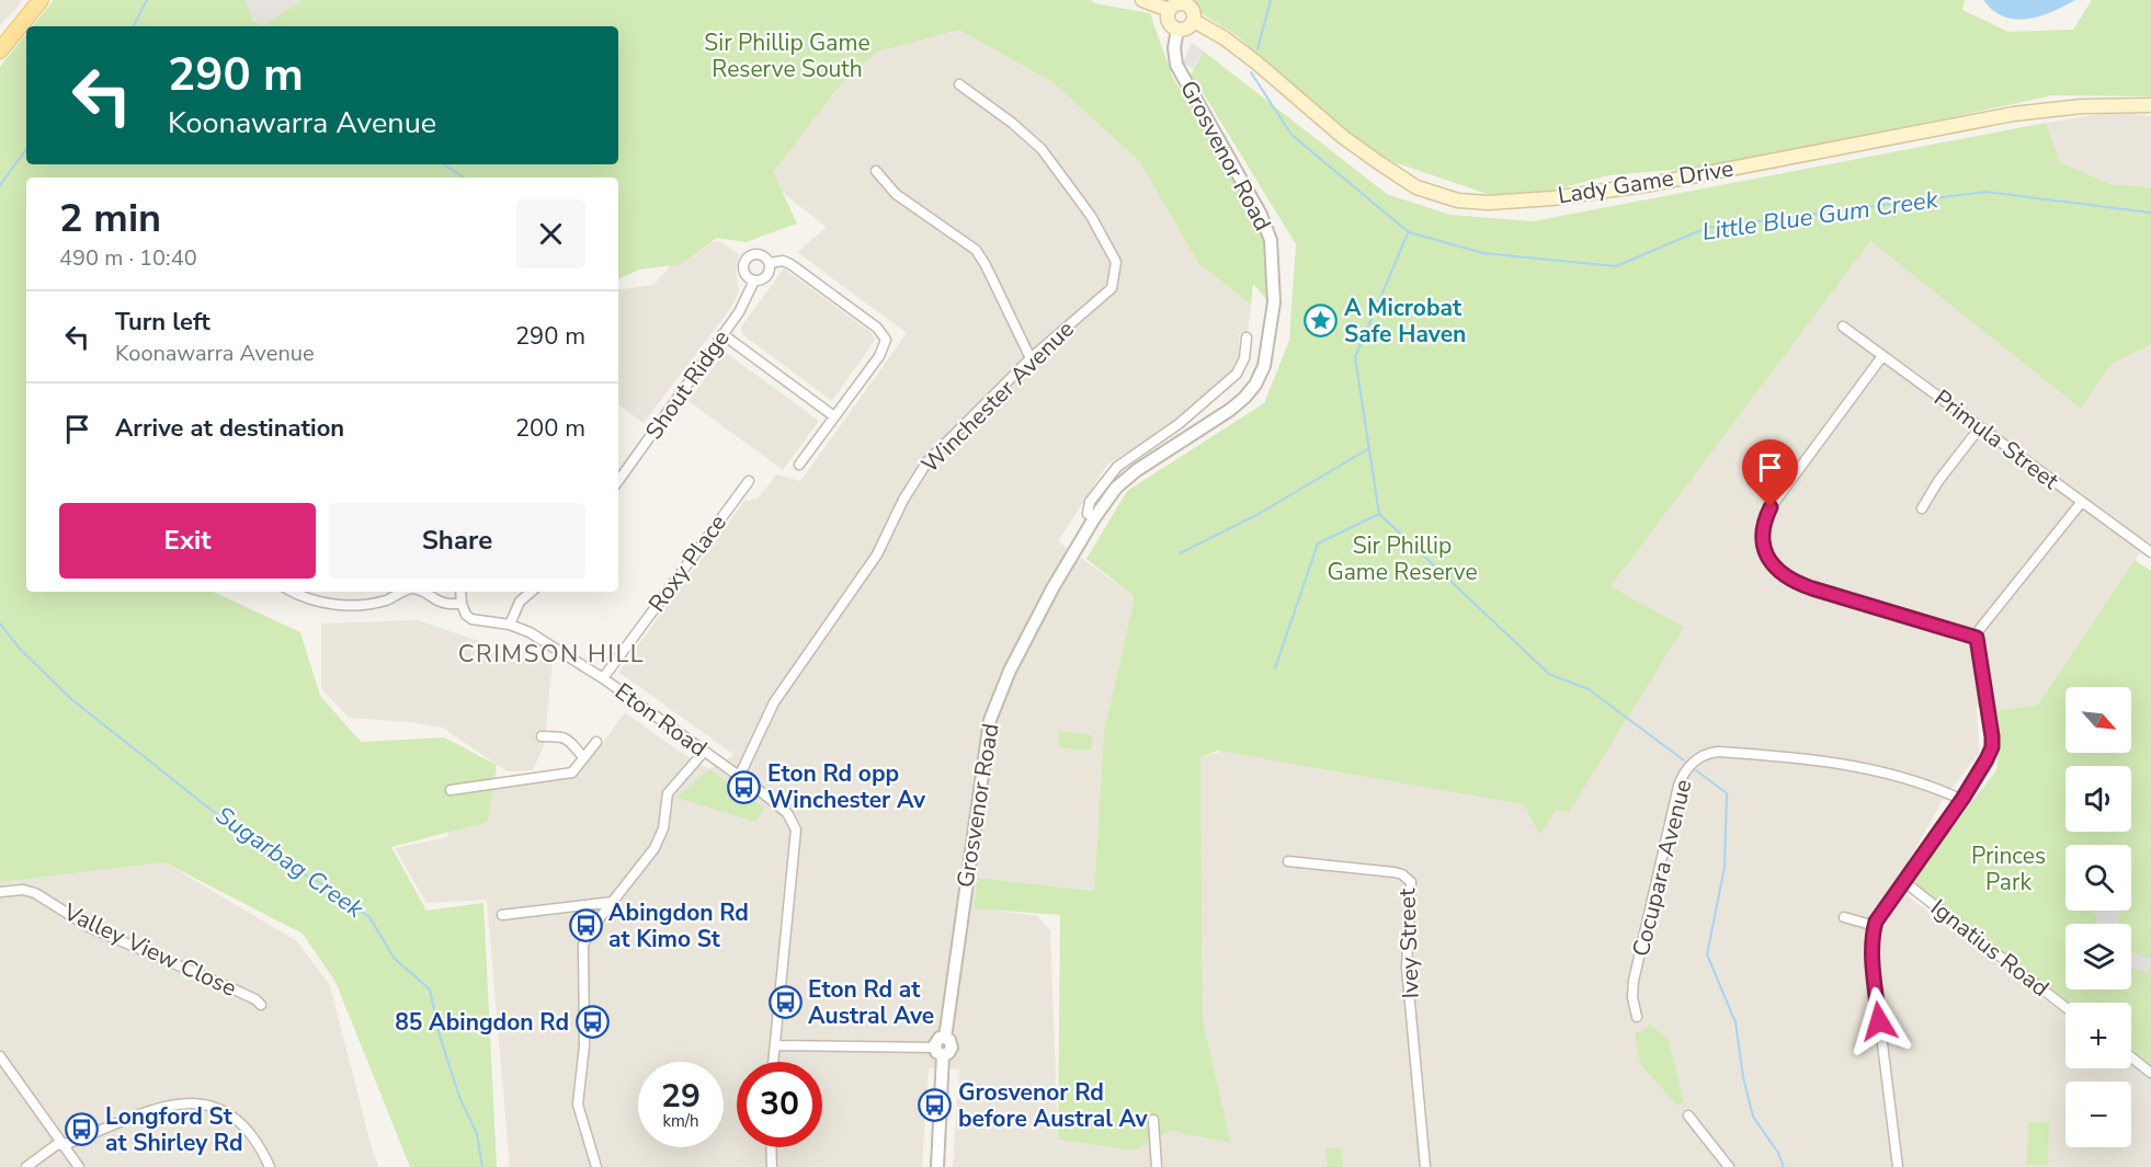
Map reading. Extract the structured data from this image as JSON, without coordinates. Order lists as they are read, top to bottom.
{
  "streets": {
    "main road": ["Lady Game Drive"],
    "street": [
      "Grosvenor Road",
      "Shout Ridge",
      "Winchester Avenue",
      "Primula Street",
      "Roxy Place",
      "Eton Road",
      "Cocupara Avenue",
      "Ivey Street",
      "Ignatius Road",
      "Valley View Close"
    ]
  },
  "crossings": [
    ["Grosvenor Road", "Lady Game Drive"],
    ["Winchester Avenue", "Eton Road"],
    ["Roxy Place", "Eton Road"]
  ],
  "districts": ["CRIMSON HILL"],
  "water": ["Little Blue Gum Creek", "Sugarbag Creek"],
  "parks": ["Sir Phillip Game Reserve South", "Sir Phillip Game Reserve", "Princes Park"],
  "places": {
    "place": ["A Microbat Safe Haven"],
    "bus stop": [
      "Eton Rd opp Winchester Av",
      "Abingdon Rd at Kimo St",
      "Eton Rd at Austral Ave",
      "85 Abingdon Rd",
      "Grosvenor Rd before Austral Av",
      "Longford St at Shirley Rd"
    ]
  },
  "north": "bottom right",
  "page": {
    "turn": ["290 m", "Koonawarra Avenue"],
    "heading": ["2 min", "490 m · 10:40"],
    "list": [
      {
        "name": "Turn left",
        "note": "Koonawarra Avenue",
        "value": "290 m"
      },
      {
        "name": "Arrive at destination",
        "value": "200 m"
      }
    ],
    "buttons": ["Exit", "Share"],
    "map_buttons": ["+", "−"],
    "speed": "29 km/h",
    "limit": "30"
  }
}
